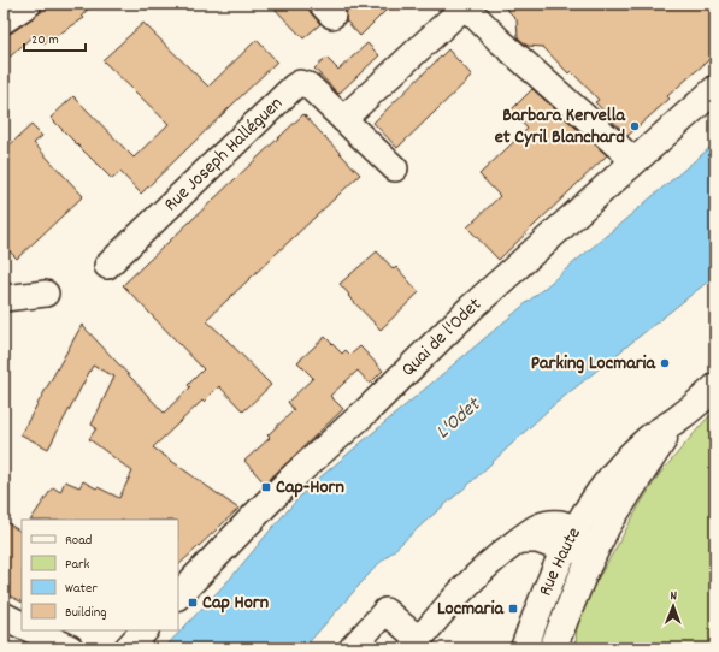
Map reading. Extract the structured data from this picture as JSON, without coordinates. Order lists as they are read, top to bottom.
{
  "streets": {
    "main road": ["Quai de l'Odet", "Rue Haute"],
    "street": ["Rue Joseph Halléguen"]
  },
  "water": ["L'Odet"],
  "places": {
    "other": ["Barbara Kervella et Cyril Blanchard", "Parking Locmaria"],
    "transit": ["Cap-Horn", "Cap Horn", "Locmaria"]
  },
  "legend": [
    "Road",
    "Park",
    "Water",
    "Building"
  ],
  "scale_bar": "20 m",
  "north": "top"
}
